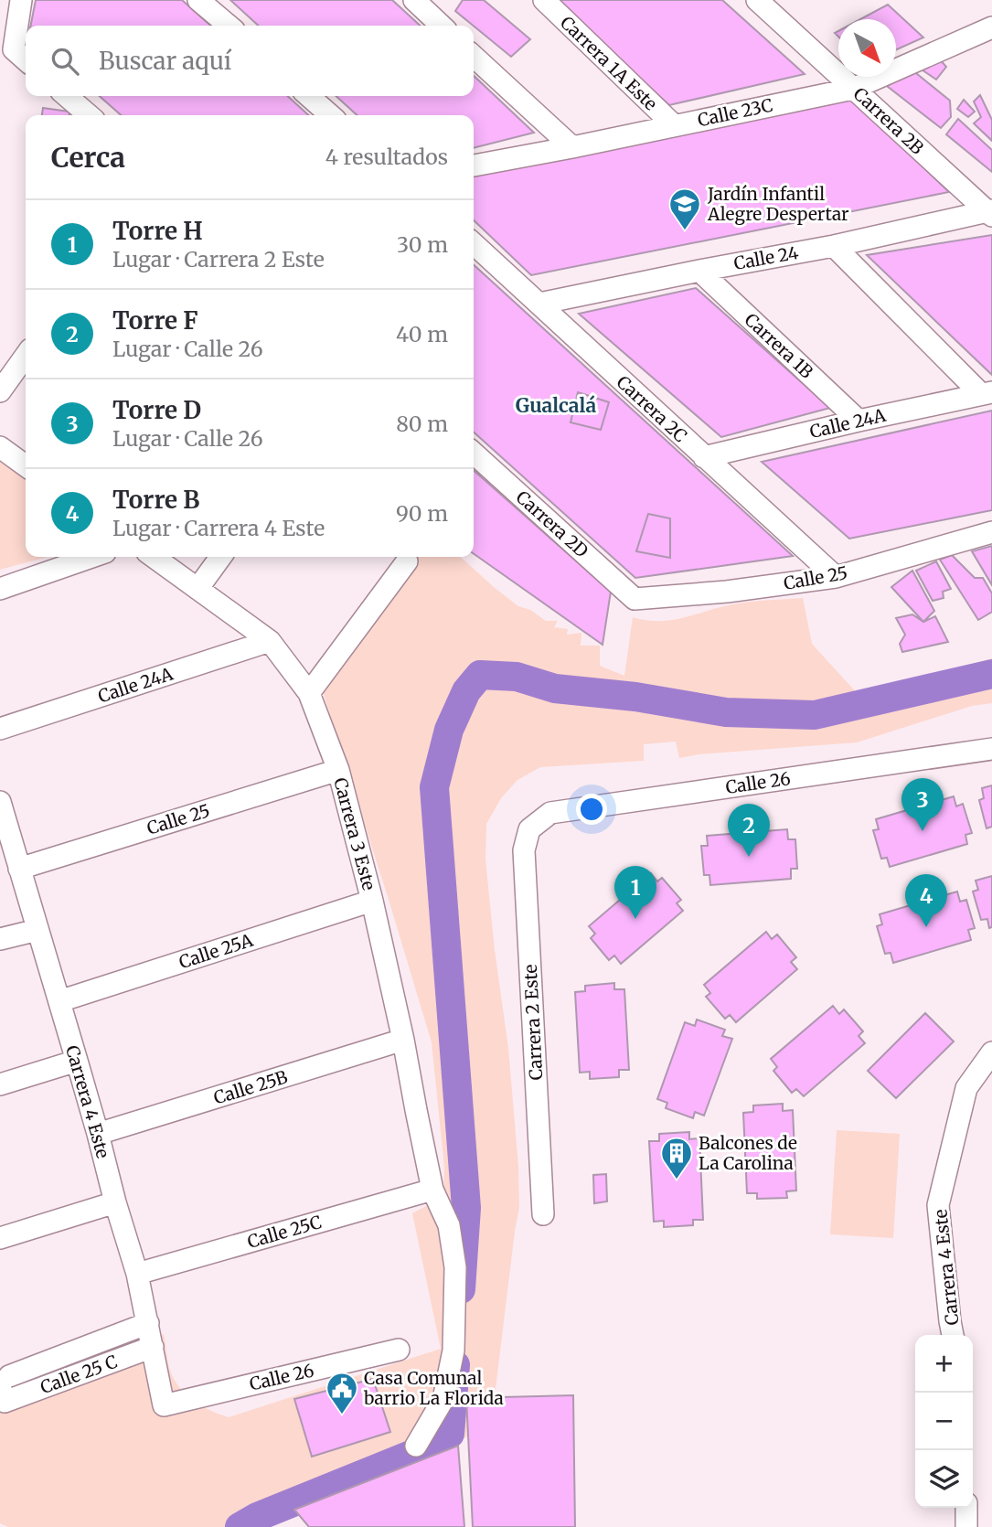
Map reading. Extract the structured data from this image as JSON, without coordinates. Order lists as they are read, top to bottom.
{
  "streets": {
    "street": [
      "Carrera 1A Este",
      "Calle 23C",
      "Carrera 2B",
      "Calle 24",
      "Carrera 1B",
      "Carrera 2C",
      "Calle 24A",
      "Carrera 2D",
      "Calle 25",
      "Calle 26",
      "Carrera 3 Este",
      "Calle 25A",
      "Carrera 2 Este",
      "Calle 25B",
      "Carrera 4 Este",
      "Calle 25C",
      "Calle 25 C"
    ]
  },
  "crossings": [
    ["Carrera 1A Este", "Calle 23C"],
    ["Calle 23C", "Carrera 2B"],
    ["Carrera 2B", "Calle 24"],
    ["Calle 24", "Carrera 1B"],
    ["Calle 24", "Carrera 2C"],
    ["Carrera 1B", "Calle 24A"],
    ["Carrera 2C", "Calle 24A"],
    ["Carrera 2C", "Calle 25"],
    ["Calle 24A", "Carrera 3 Este"],
    ["Carrera 2D", "Calle 25"],
    ["Calle 25", "Carrera 3 Este"],
    ["Calle 25", "Carrera 4 Este"],
    ["Calle 26", "Carrera 2 Este"],
    ["Calle 26", "Carrera 4 Este"],
    ["Carrera 3 Este", "Calle 25A"],
    ["Carrera 3 Este", "Calle 25B"],
    ["Carrera 3 Este", "Calle 25C"],
    ["Calle 25A", "Carrera 4 Este"],
    ["Calle 25B", "Carrera 4 Este"],
    ["Carrera 4 Este", "Calle 25C"],
    ["Carrera 4 Este", "Calle 25 C"]
  ],
  "districts": ["Gualcalá"],
  "places": {
    "school or university": ["Jardín Infantil Alegre Despertar"],
    "building": ["Balcones de La Carolina"],
    "public building": ["Casa Comunal barrio La Florida"]
  },
  "north": "bottom right",
  "page": {
    "search": "Buscar aquí",
    "heading": ["Cerca", "4 resultados"],
    "list": [
      {
        "mark": "1",
        "name": "Torre H",
        "note": "Lugar · Carrera 2 Este",
        "value": "30 m"
      },
      {
        "mark": "2",
        "name": "Torre F",
        "note": "Lugar · Calle 26",
        "value": "40 m"
      },
      {
        "mark": "3",
        "name": "Torre D",
        "note": "Lugar · Calle 26",
        "value": "80 m"
      },
      {
        "mark": "4",
        "name": "Torre B",
        "note": "Lugar · Carrera 4 Este",
        "value": "90 m"
      }
    ],
    "pins": [
      "3",
      "2",
      "1",
      "4"
    ],
    "map_buttons": ["+", "−"]
  }
}
